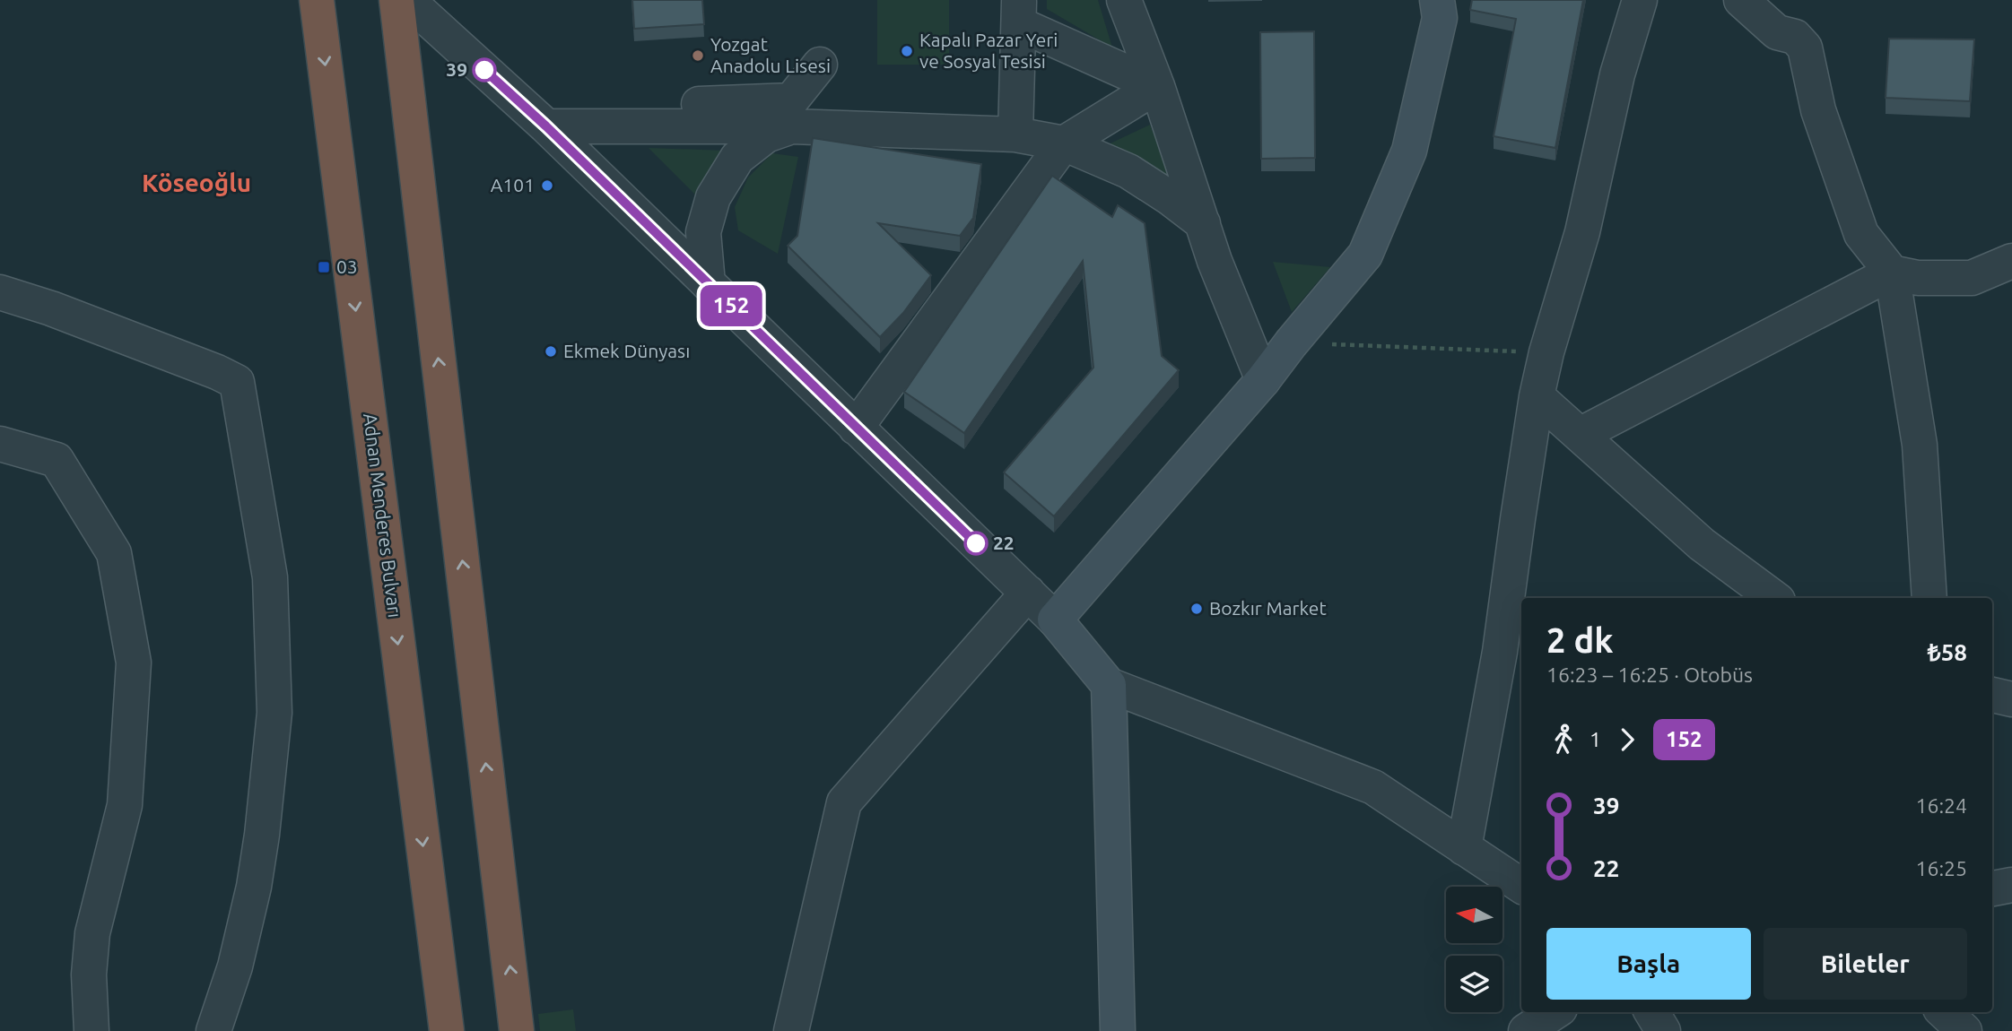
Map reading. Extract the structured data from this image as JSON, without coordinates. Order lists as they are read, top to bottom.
{
  "streets": {
    "highway": ["Adnan Menderes Bulvarı"]
  },
  "districts": ["Köseoğlu"],
  "places": {
    "other": [
      "Kapalı Pazar Yeri ve Sosyal Tesisi",
      "Yozgat Anadolu Lisesi",
      "39",
      "A101",
      "Ekmek Dünyası",
      "22",
      "Bozkır Market"
    ],
    "transit": ["03"]
  },
  "lines": ["bus line 152"],
  "north": "left",
  "page": {
    "on_map": "152",
    "heading": ["2 dk", "16:23 – 16:25 · Otobüs", "₺58"],
    "legs": ["1", "152"],
    "list": [
      {
        "name": "39",
        "value": "16:24"
      },
      {
        "name": "22",
        "value": "16:25"
      }
    ],
    "buttons": ["Başla", "Biletler"]
  }
}
